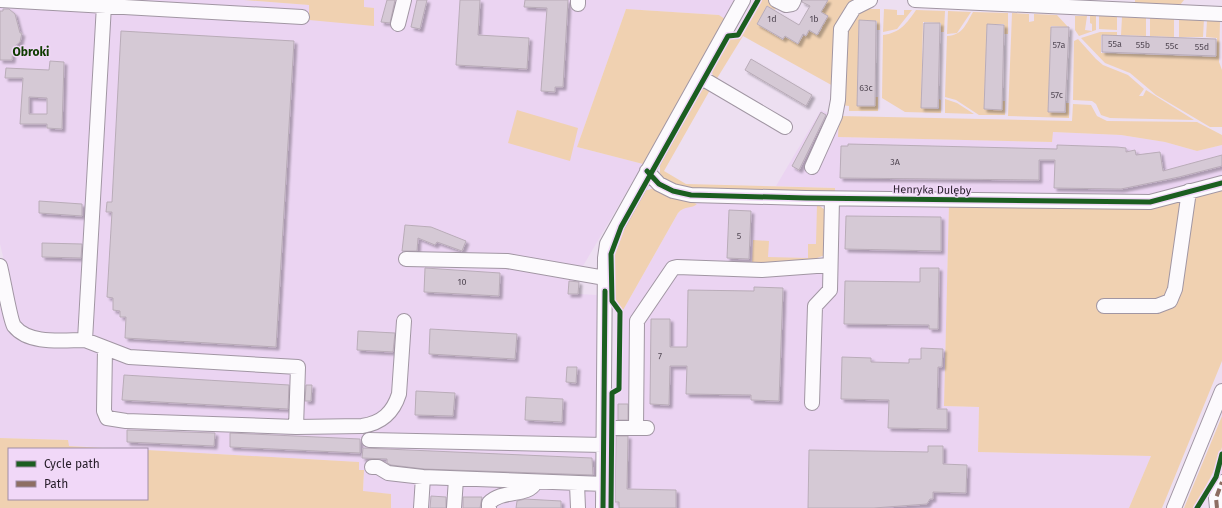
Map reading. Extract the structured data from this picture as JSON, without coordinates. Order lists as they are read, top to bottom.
{
  "streets": {
    "street": ["Henryka Dulęby"]
  },
  "districts": ["Obroki"],
  "house_numbers": [
    "1d",
    "1b",
    "55a",
    "57a",
    "55b",
    "55c",
    "55d",
    "63c",
    "57c",
    "3A",
    "5",
    "10",
    "7"
  ],
  "legend": ["Cycle path", "Path"]
}
